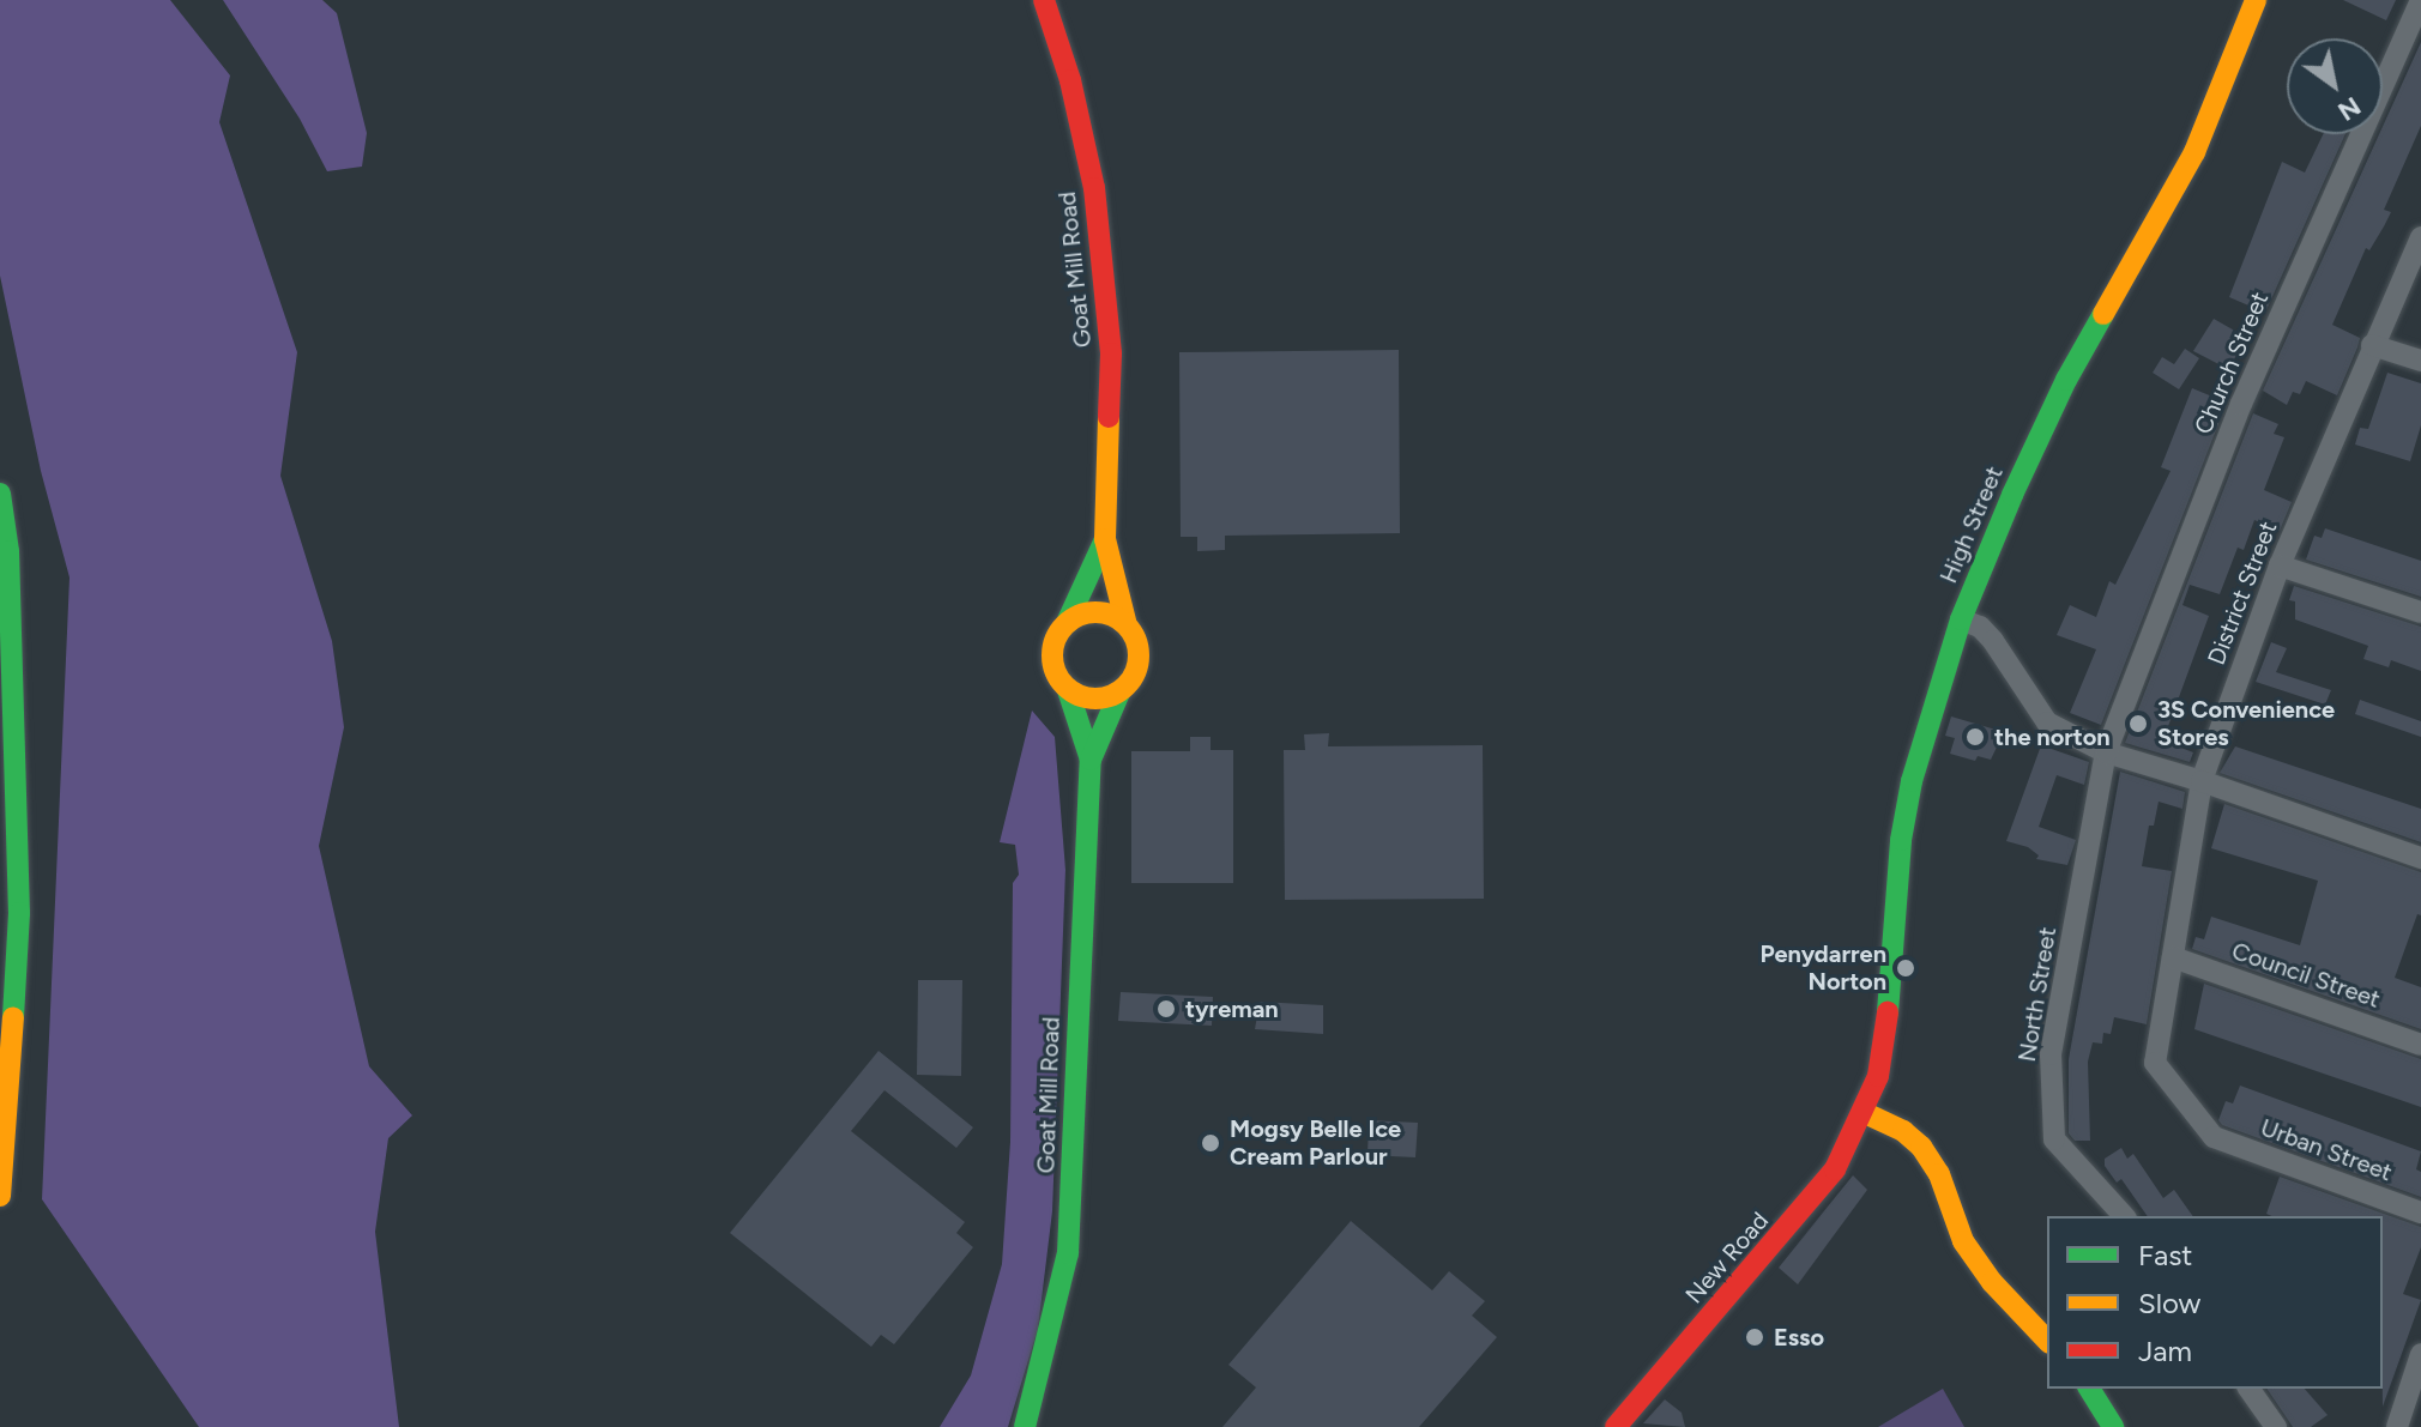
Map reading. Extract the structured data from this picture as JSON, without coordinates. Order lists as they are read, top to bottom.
{
  "streets": {
    "main road": ["Goat Mill Road", "High Street", "New Road"],
    "street": [
      "Church Street",
      "District Street",
      "Council Street",
      "North Street",
      "Urban Street"
    ]
  },
  "crossings": [
    ["Church Street", "North Street"],
    ["High Street", "New Road"],
    ["District Street", "Council Street"],
    ["District Street", "Urban Street"]
  ],
  "places": [
    "3S Convenience Stores",
    "the norton",
    "Penydarren Norton",
    "tyreman",
    "Mogsy Belle Ice Cream Parlour",
    "Esso"
  ],
  "legend": ["Fast", "Slow", "Jam"],
  "north": "bottom right"
}
